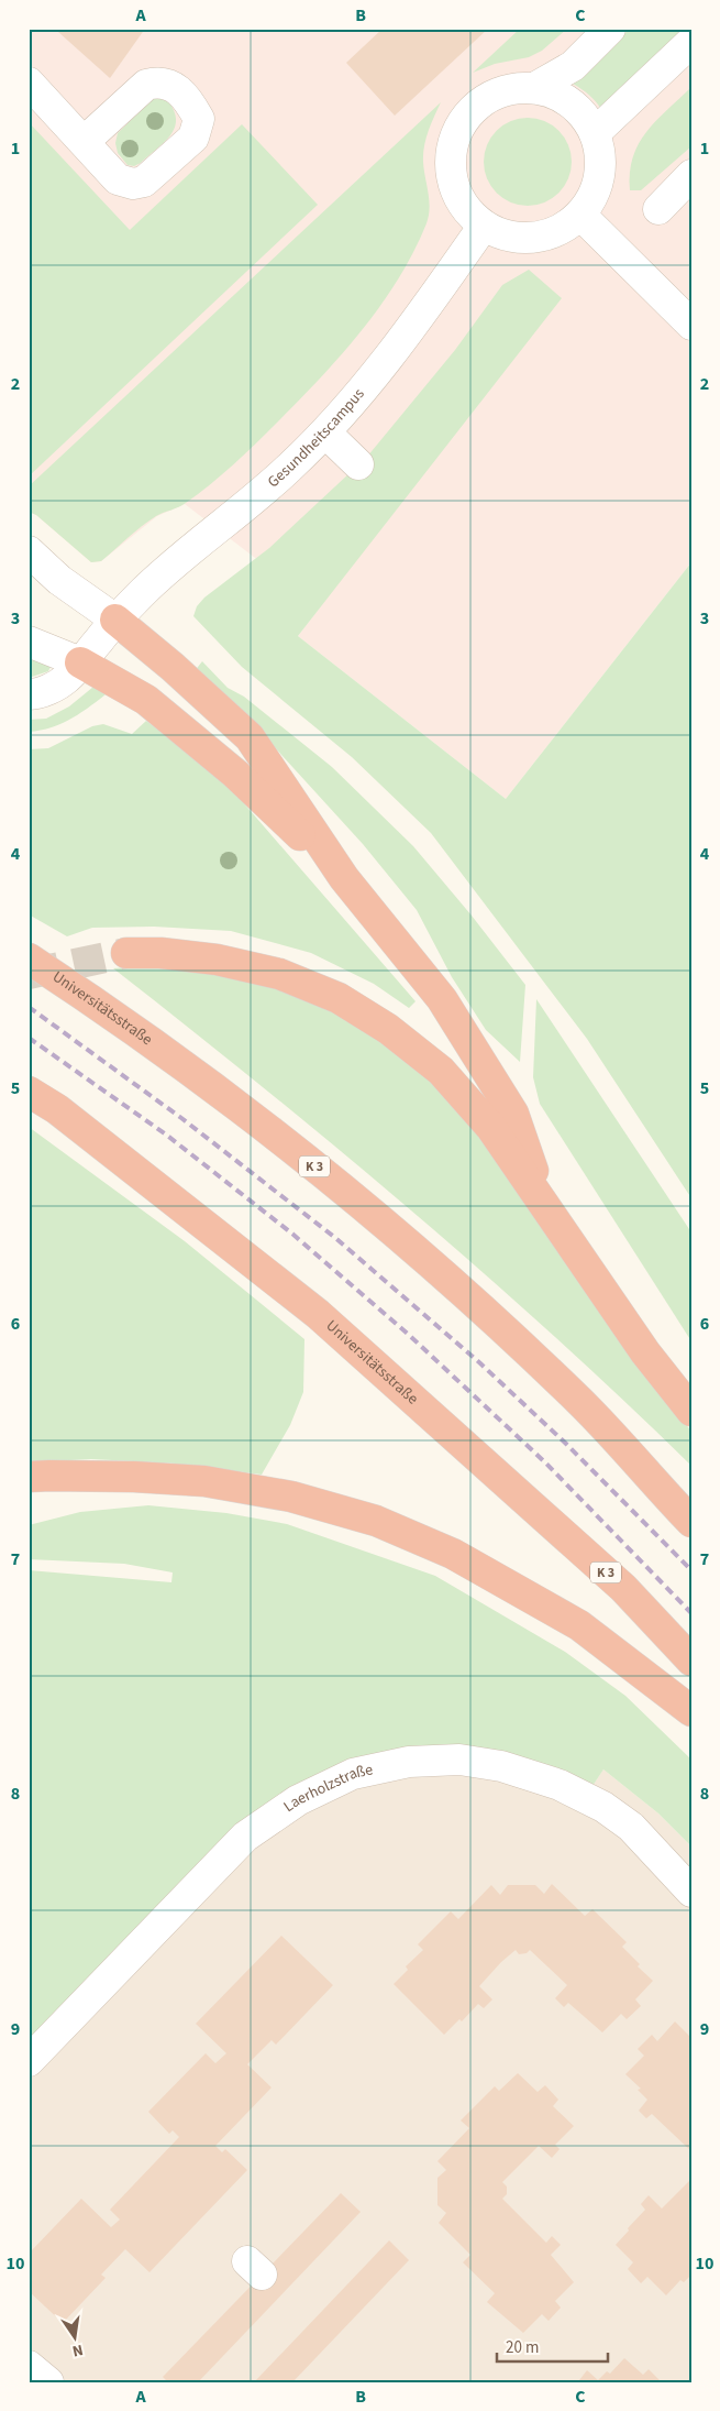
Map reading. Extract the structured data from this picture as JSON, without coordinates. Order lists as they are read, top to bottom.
{
  "streets": {
    "highway": ["Universitätsstraße", "K 3"],
    "street": ["Gesundheitscampus", "Laerholzstraße"]
  },
  "scale_bar": "20 m",
  "north": "bottom",
  "grid": {
    "columns": ["A", "B", "C"],
    "rows": [
      "1",
      "2",
      "3",
      "4",
      "5",
      "6",
      "7",
      "8",
      "9",
      "10"
    ]
  }
}
